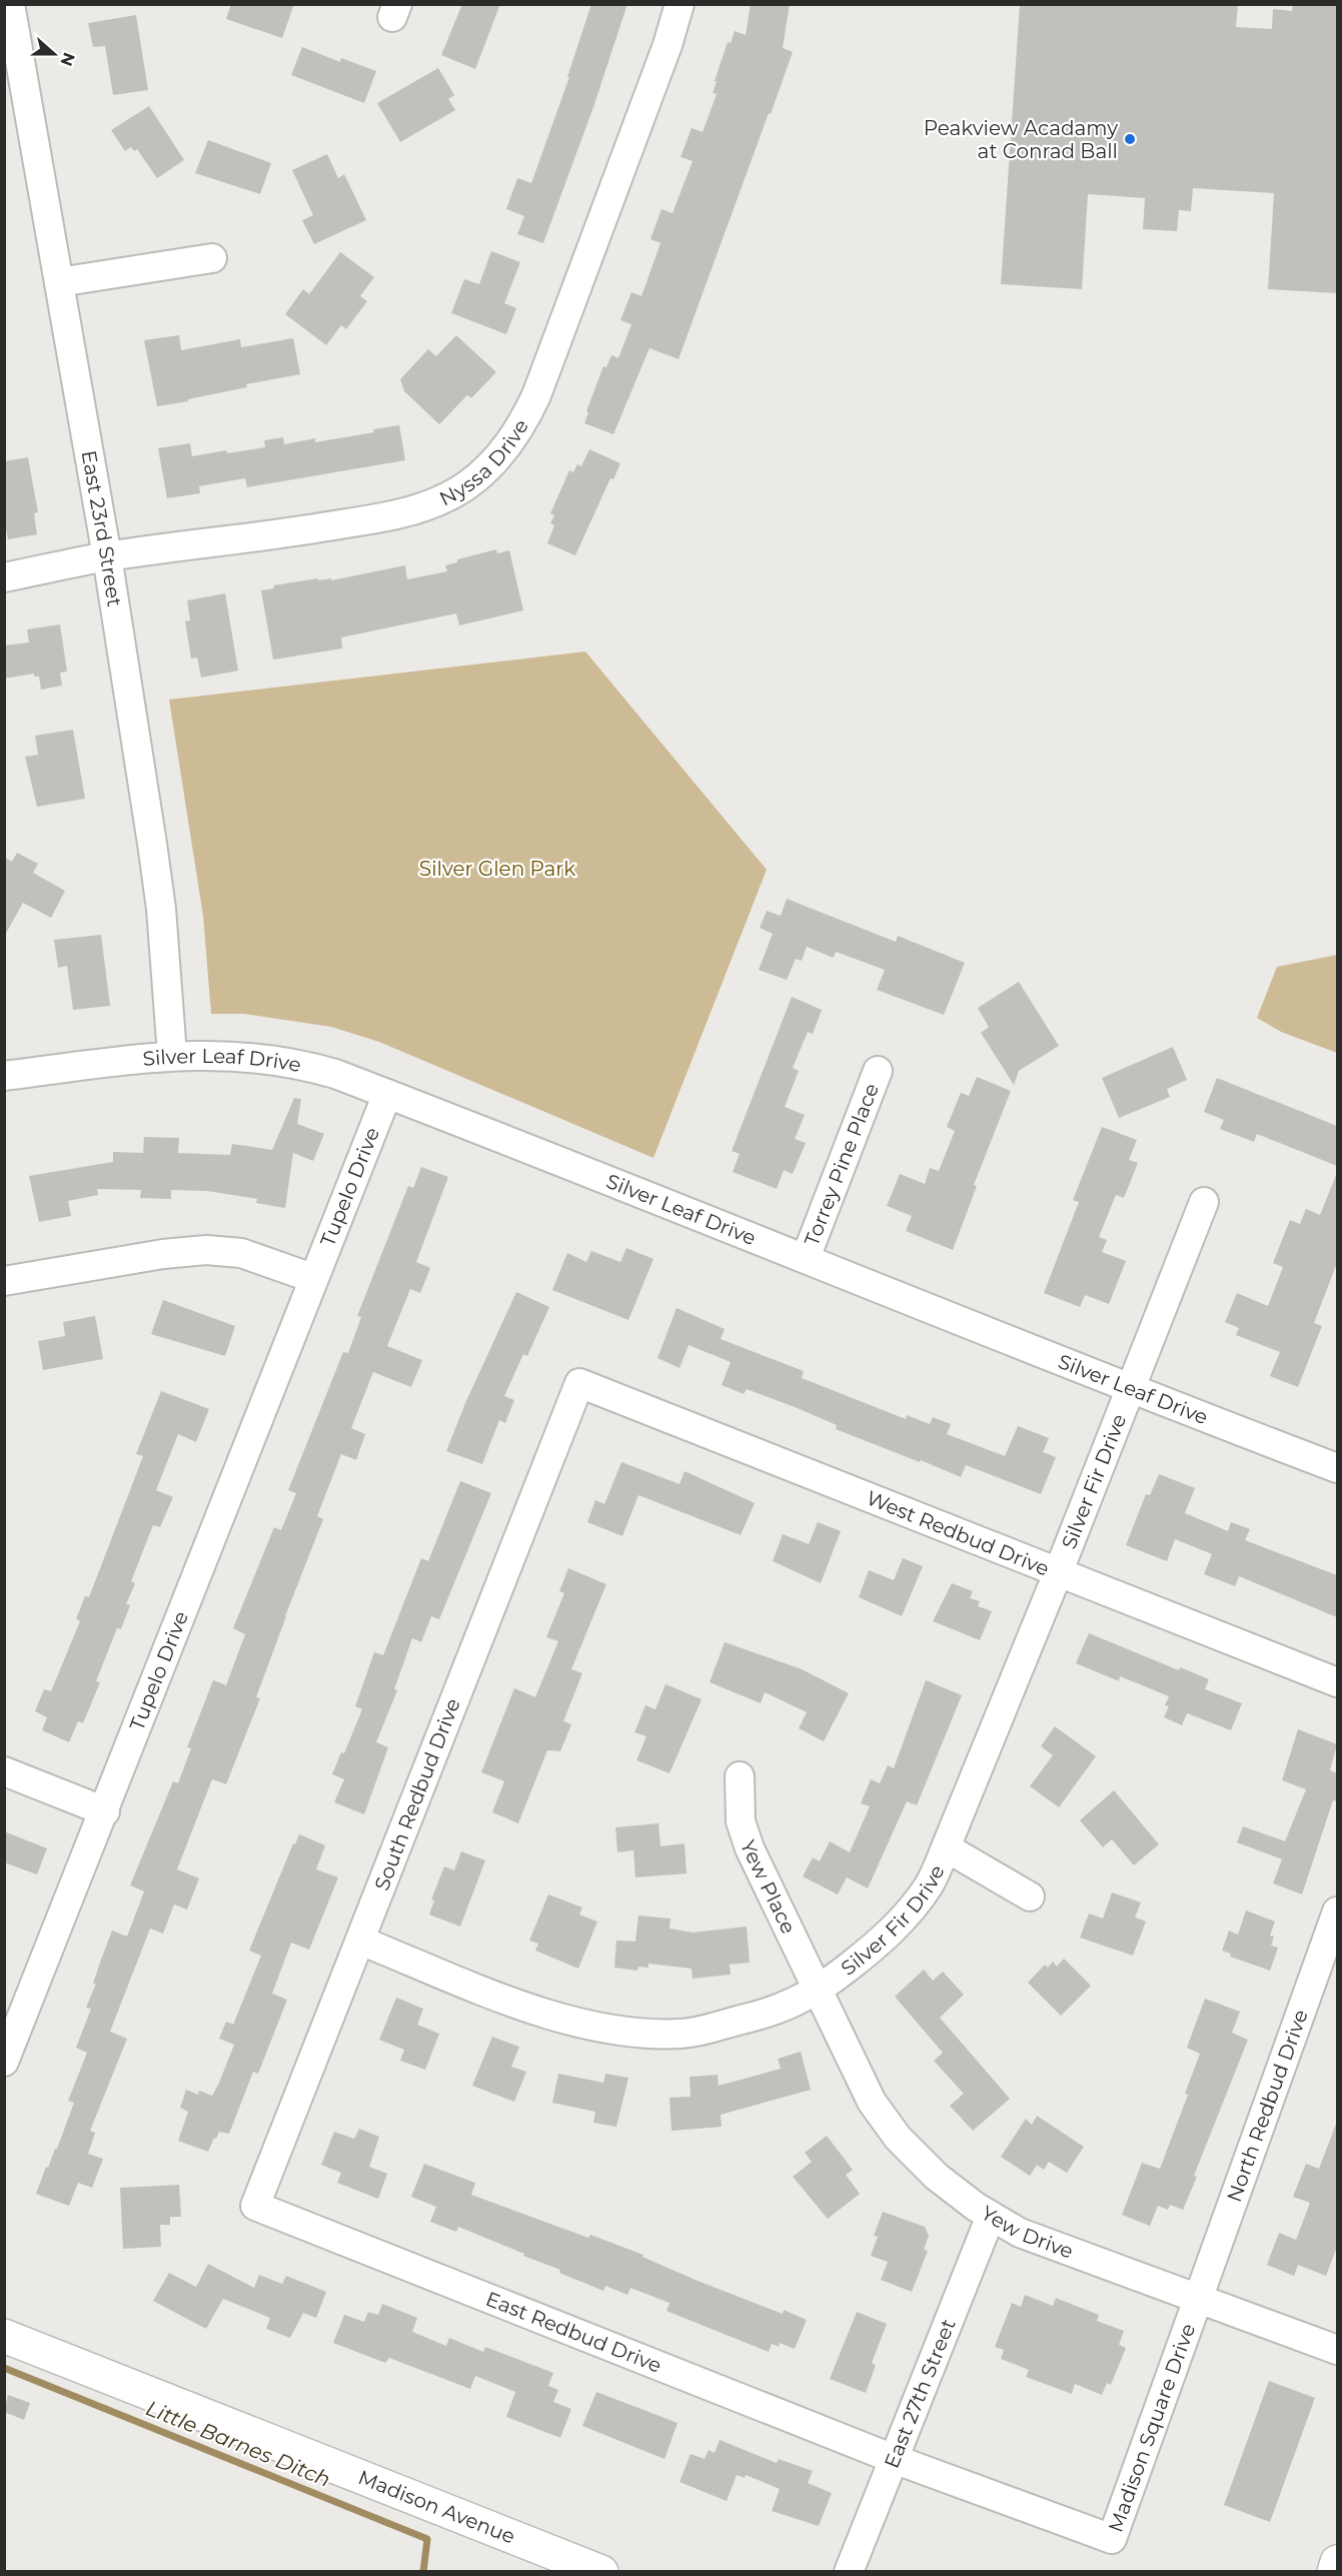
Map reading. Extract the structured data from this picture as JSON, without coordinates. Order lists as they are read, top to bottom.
{
  "streets": {
    "main road": ["Madison Avenue"],
    "street": [
      "Nyssa Drive",
      "East 23rd Street",
      "Silver Leaf Drive",
      "Torrey Pine Place",
      "Tupelo Drive",
      "Silver Fir Drive",
      "West Redbud Drive",
      "South Redbud Drive",
      "Yew Place",
      "North Redbud Drive",
      "Yew Drive",
      "East Redbud Drive",
      "East 27th Street",
      "Madison Square Drive"
    ]
  },
  "crossings": [
    ["Nyssa Drive", "East 23rd Street"],
    ["East 23rd Street", "Silver Leaf Drive"],
    ["Silver Leaf Drive", "Torrey Pine Place"],
    ["Silver Leaf Drive", "Tupelo Drive"],
    ["Silver Leaf Drive", "Silver Fir Drive"],
    ["Silver Fir Drive", "West Redbud Drive"],
    ["Silver Fir Drive", "South Redbud Drive"],
    ["Silver Fir Drive", "Yew Place"],
    ["Silver Fir Drive", "Yew Drive"],
    ["West Redbud Drive", "South Redbud Drive"],
    ["South Redbud Drive", "East Redbud Drive"],
    ["Yew Place", "Yew Drive"],
    ["North Redbud Drive", "Yew Drive"],
    ["North Redbud Drive", "Madison Square Drive"],
    ["Yew Drive", "East 27th Street"],
    ["Yew Drive", "Madison Square Drive"],
    ["East Redbud Drive", "East 27th Street"],
    ["East Redbud Drive", "Madison Square Drive"],
    ["East 27th Street", "Madison Square Drive"]
  ],
  "water": ["Little Barnes Ditch"],
  "parks": ["Silver Glen Park"],
  "places": ["Peakview Acadamy at Conrad Ball"],
  "north": "right"
}
